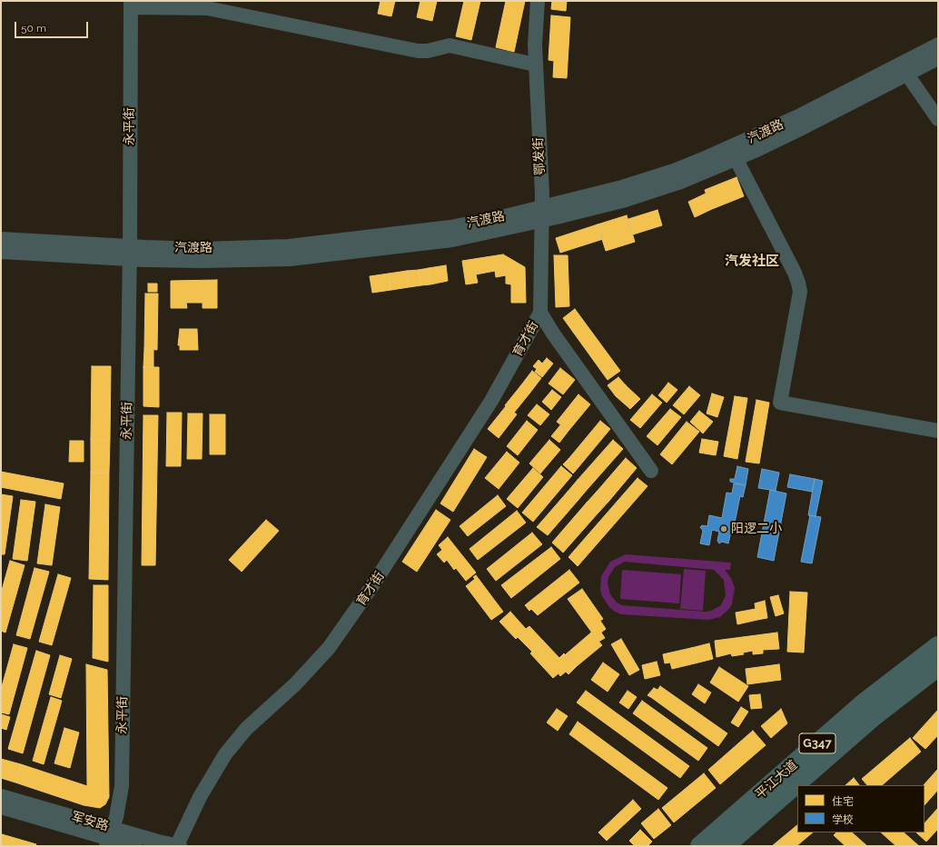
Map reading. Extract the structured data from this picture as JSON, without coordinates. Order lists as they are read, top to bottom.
{
  "streets": {
    "highway": ["G347", "平江大道"],
    "street": [
      "永平街",
      "汽渡路",
      "鄂发街",
      "育才街",
      "军安路"
    ]
  },
  "crossings": [
    ["永平街", "汽渡路"],
    ["永平街", "军安路"],
    ["汽渡路", "鄂发街"],
    ["鄂发街", "育才街"],
    ["育才街", "军安路"]
  ],
  "districts": ["汽发社区"],
  "places": ["阳逻二小"],
  "legend": ["住宅", "学校"],
  "scale_bar": "50 m"
}
